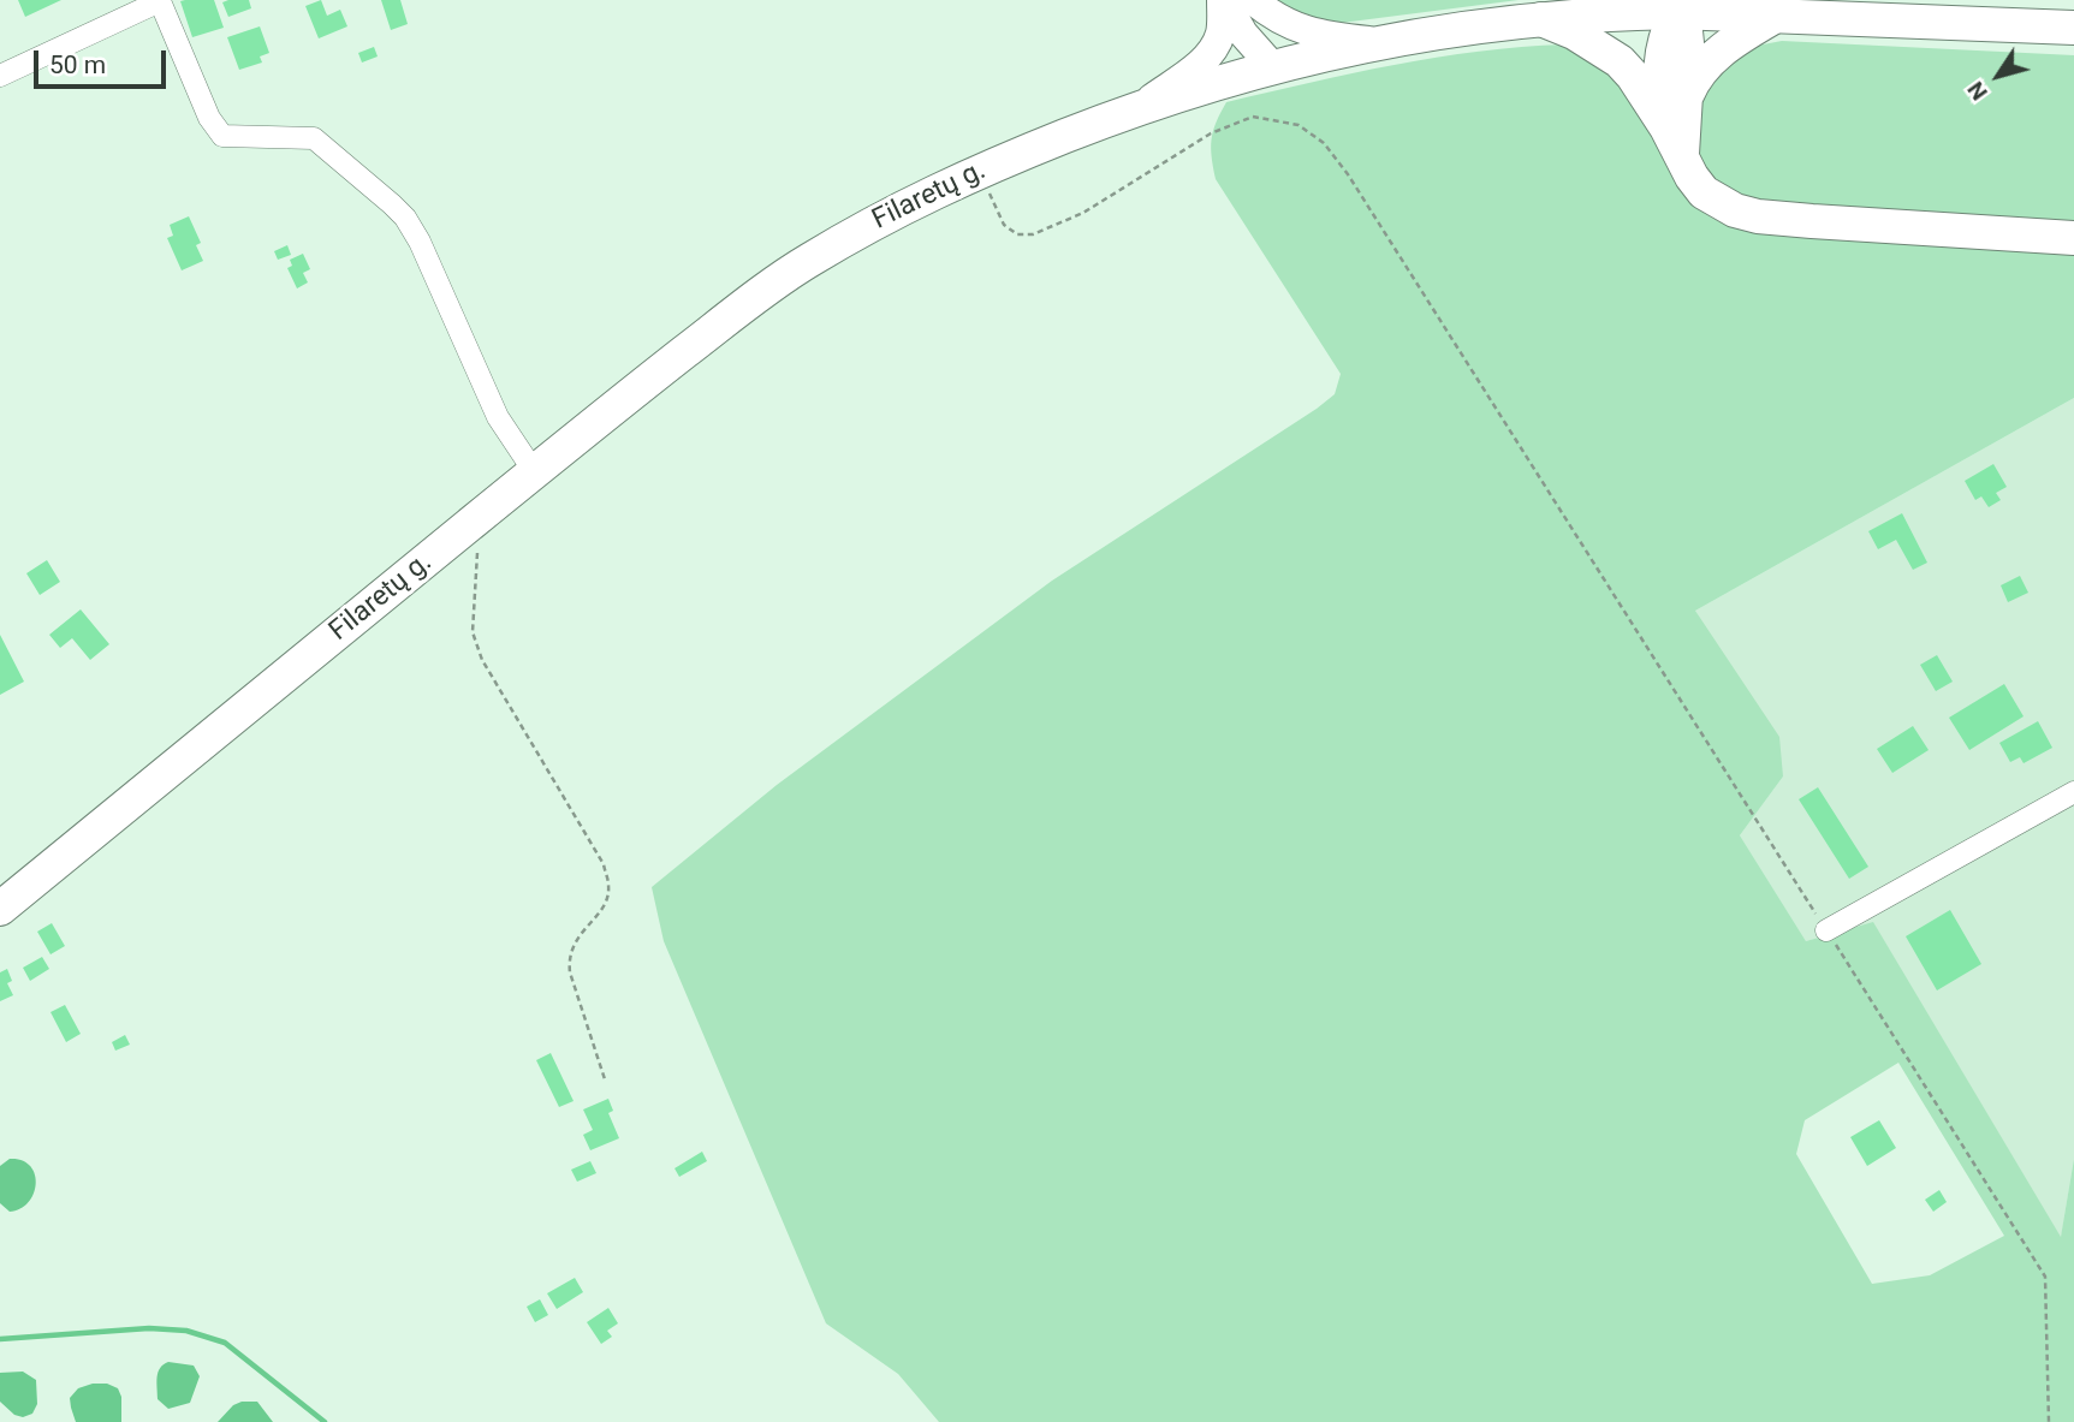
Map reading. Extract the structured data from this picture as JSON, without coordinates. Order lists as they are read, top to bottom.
{
  "streets": {
    "main road": ["Filaretų g."]
  },
  "scale_bar": "50 m",
  "north": "bottom left"
}
